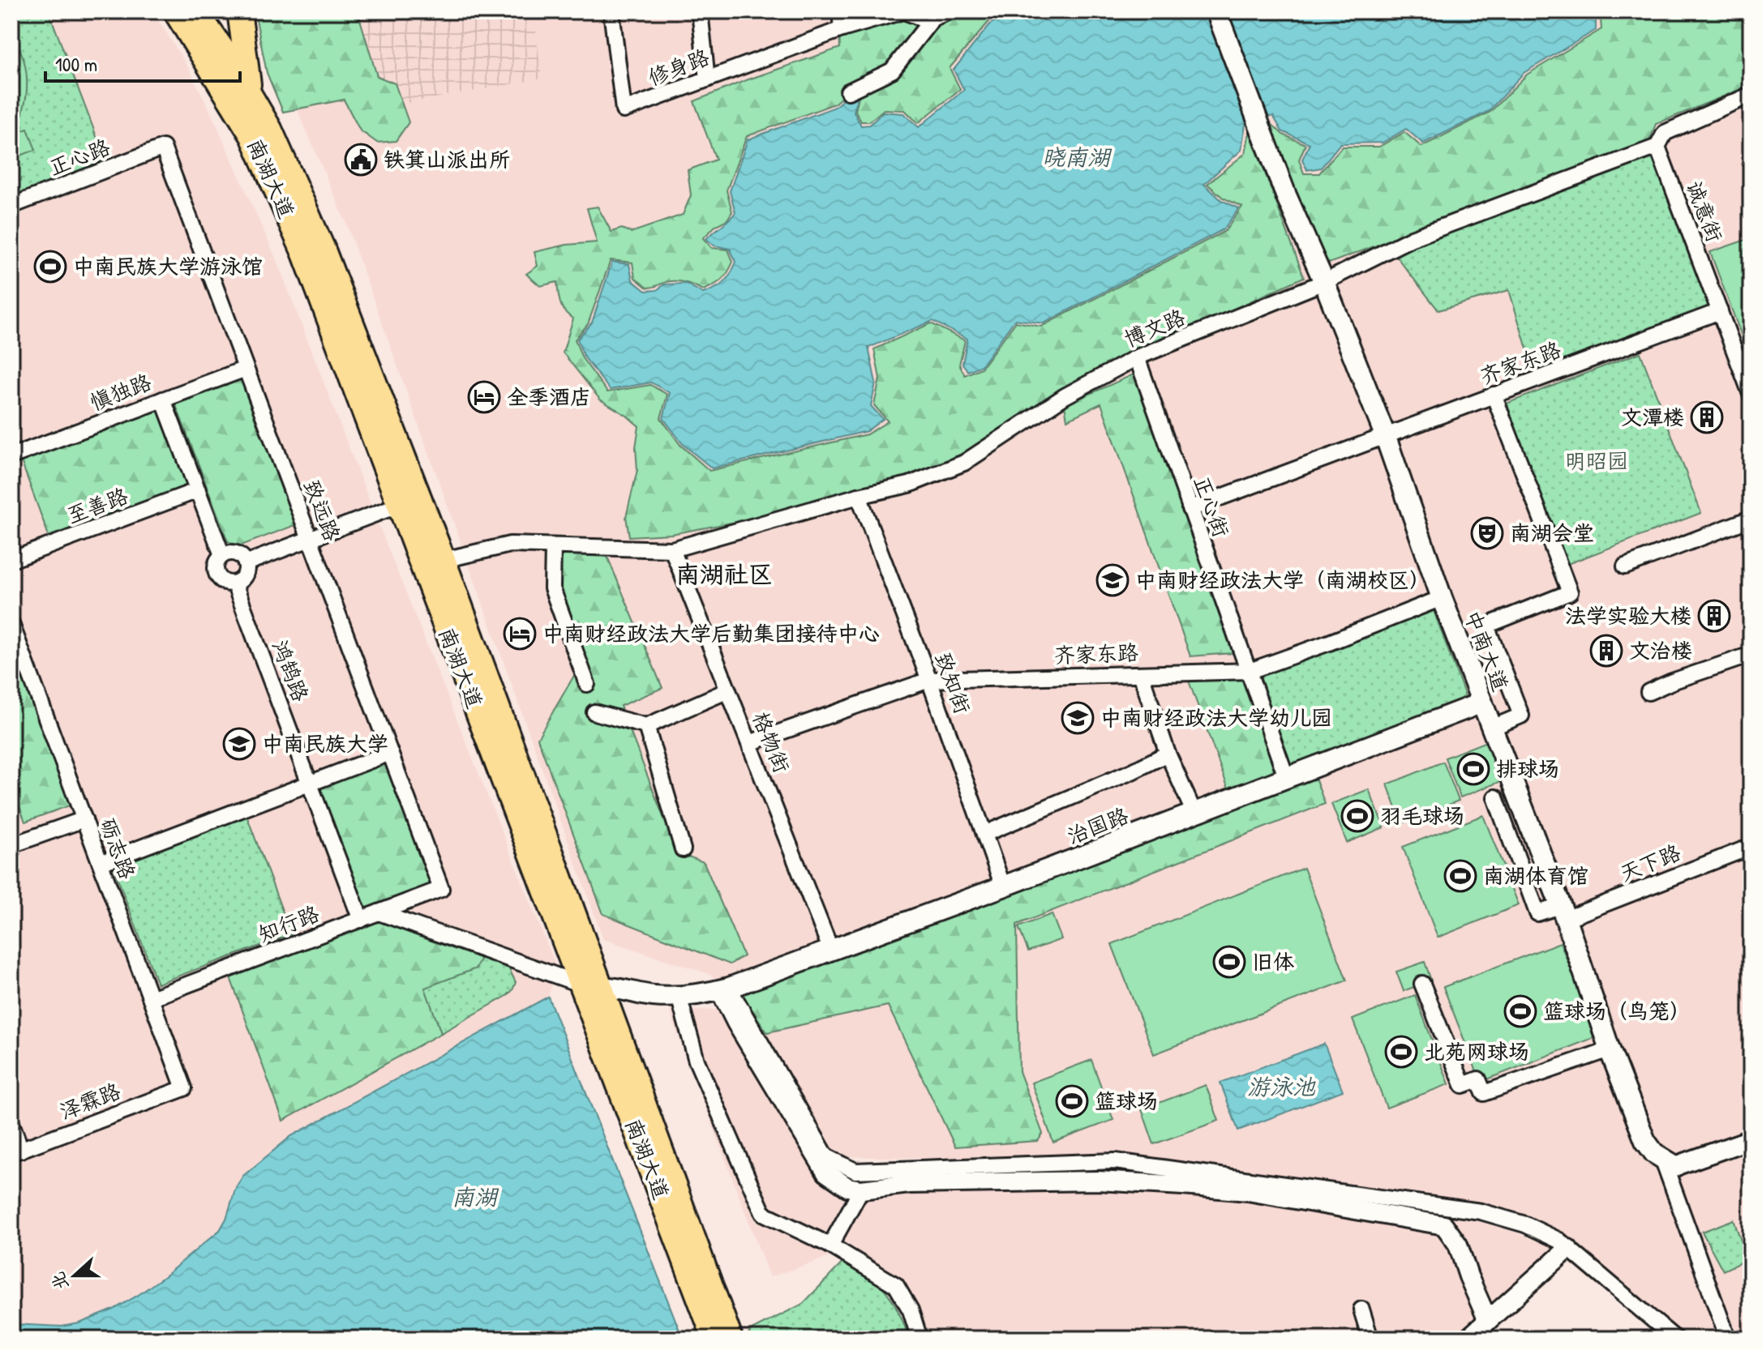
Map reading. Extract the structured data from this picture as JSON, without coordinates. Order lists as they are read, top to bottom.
{
  "streets": {
    "main road": ["南湖大道", "中南大道", "治国路"],
    "street": [
      "修身路",
      "正心路",
      "诚意街",
      "博文路",
      "齐家东路",
      "慎独路",
      "至善路",
      "正心街",
      "致远路",
      "鸿鹄路",
      "致知街",
      "格物街",
      "砺志路",
      "天下路",
      "知行路",
      "泽霖路"
    ]
  },
  "crossings": [
    ["正心路", "致远路"],
    ["南湖大道", "博文路"],
    ["南湖大道", "治国路"],
    ["诚意街", "博文路"],
    ["诚意街", "齐家东路"],
    ["博文路", "正心街"],
    ["博文路", "中南大道"],
    ["博文路", "致知街"],
    ["博文路", "格物街"],
    ["齐家东路", "正心街"],
    ["齐家东路", "中南大道"],
    ["齐家东路", "致知街"],
    ["齐家东路", "格物街"],
    ["慎独路", "致远路"],
    ["正心街", "治国路"],
    ["致远路", "知行路"],
    ["中南大道", "治国路"],
    ["中南大道", "天下路"],
    ["鸿鹄路", "知行路"],
    ["致知街", "治国路"],
    ["格物街", "治国路"],
    ["砺志路", "知行路"],
    ["砺志路", "泽霖路"]
  ],
  "districts": ["南湖社区"],
  "water": ["晓南湖", "游泳池", "南湖"],
  "parks": ["明昭园"],
  "places": {
    "public building": ["铁箕山派出所"],
    "sports": [
      "中南民族大学游泳馆",
      "排球场",
      "羽毛球场",
      "南湖体育馆",
      "旧体",
      "篮球场（鸟笼）",
      "北苑网球场",
      "篮球场"
    ],
    "hotel": ["全季酒店", "中南财经政法大学后勤集团接待中心"],
    "building": ["文潭楼", "法学实验大楼", "文治楼"],
    "theatre": ["南湖会堂"],
    "school or university": ["中南财经政法大学（南湖校区）", "中南财经政法大学幼儿园", "中南民族大学"]
  },
  "scale_bar": "100 m",
  "north": "left"
}
